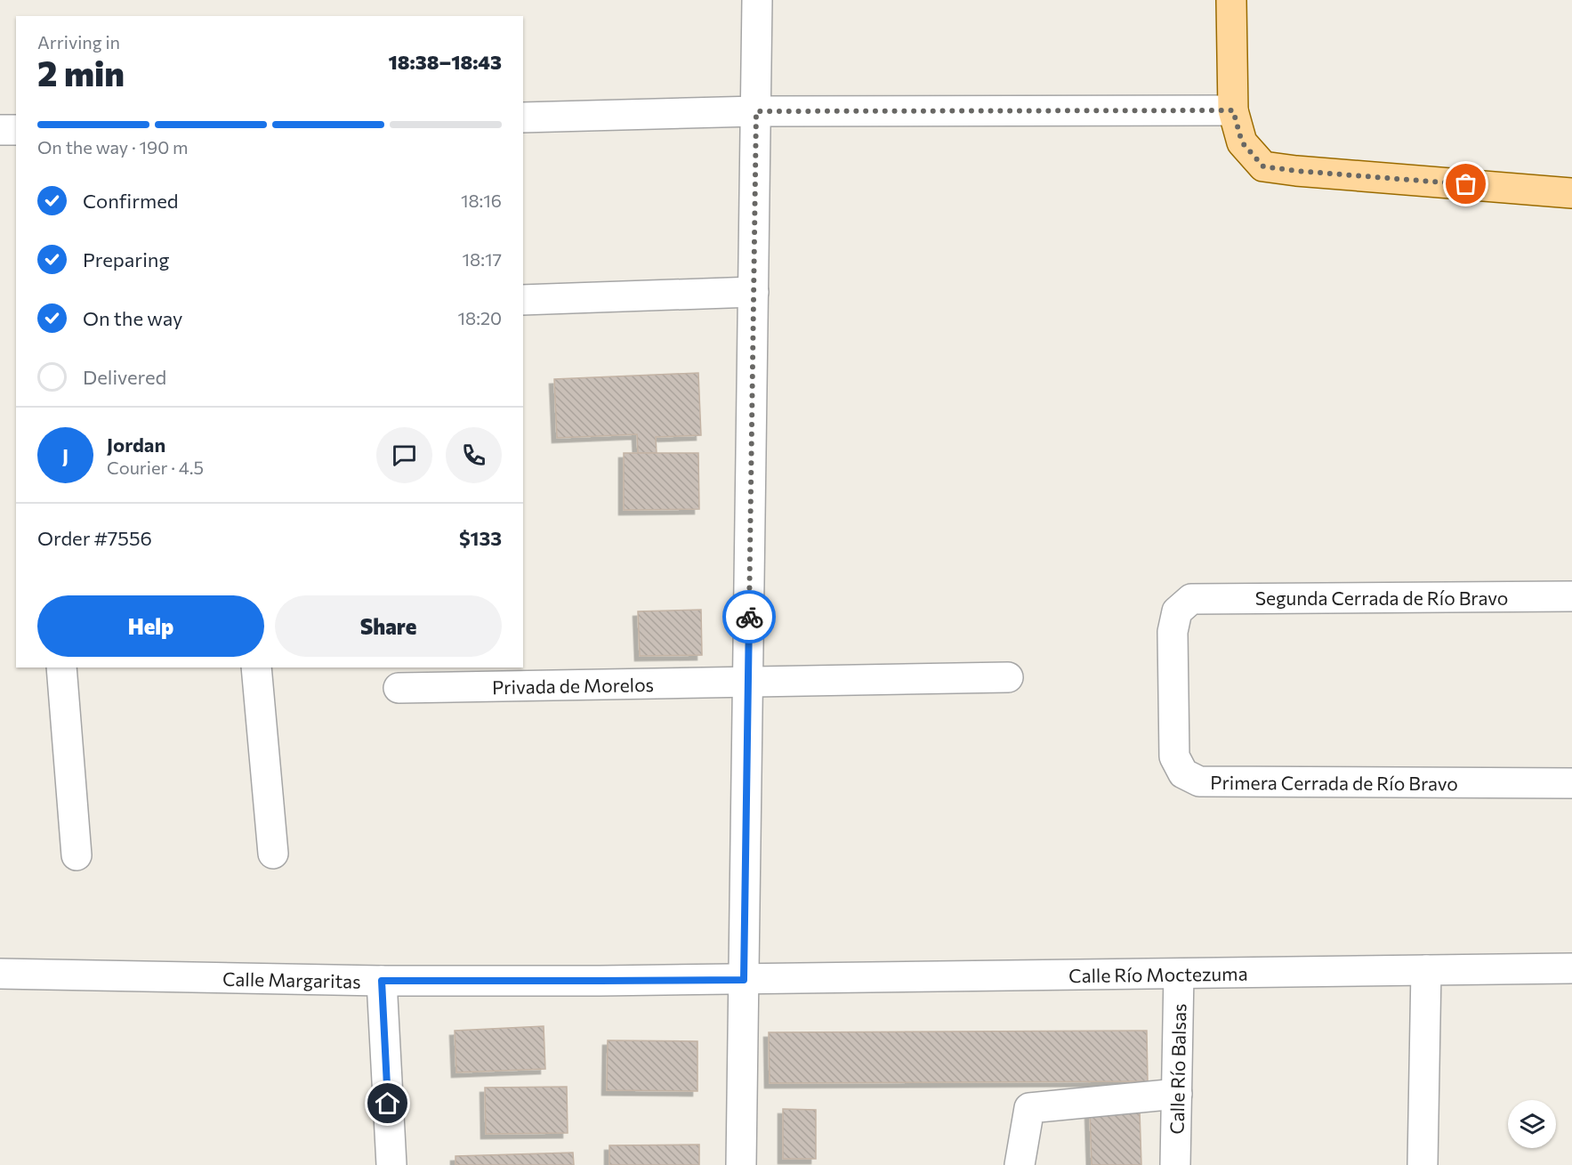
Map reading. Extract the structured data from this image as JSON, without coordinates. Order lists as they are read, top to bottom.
{
  "streets": {
    "street": [
      "Segunda Cerrada de Río Bravo",
      "Privada de Morelos",
      "Primera Cerrada de Río Bravo",
      "Calle Río Moctezuma",
      "Calle Margaritas",
      "Calle Río Balsas"
    ]
  },
  "crossings": [
    ["Segunda Cerrada de Río Bravo", "Primera Cerrada de Río Bravo"],
    ["Calle Río Moctezuma", "Calle Margaritas"],
    ["Calle Río Moctezuma", "Calle Río Balsas"]
  ],
  "page": {
    "heading": ["2 min", "Arriving in", "18:38–18:43"],
    "panel": [
      "Jordan",
      "Courier · 4.5",
      "Order #7556",
      "$133"
    ],
    "bar": "On the way · 190 m",
    "list": [
      ["Confirmed", "18:16"],
      ["Preparing", "18:17"],
      ["On the way", "18:20"],
      "Delivered"
    ],
    "round": "J",
    "buttons": ["Help", "Share"]
  }
}
